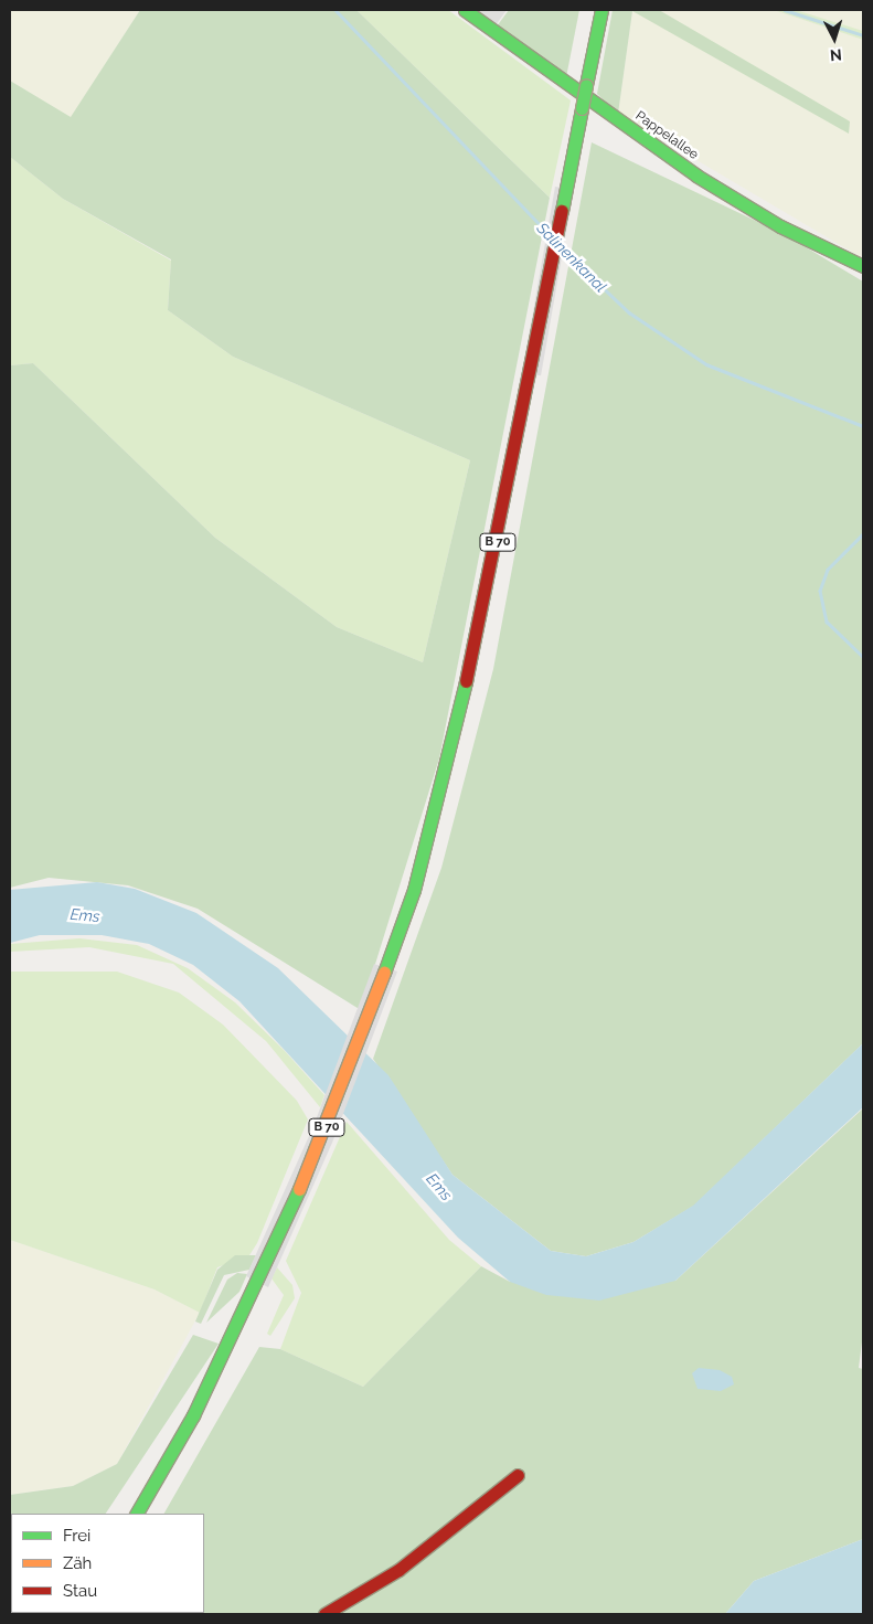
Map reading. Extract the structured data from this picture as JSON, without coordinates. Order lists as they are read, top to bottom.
{
  "streets": {
    "main road": ["Pappelallee", "B 70"]
  },
  "water": ["Salinenkanal", "Ems"],
  "legend": ["Frei", "Zäh", "Stau"],
  "north": "bottom"
}
